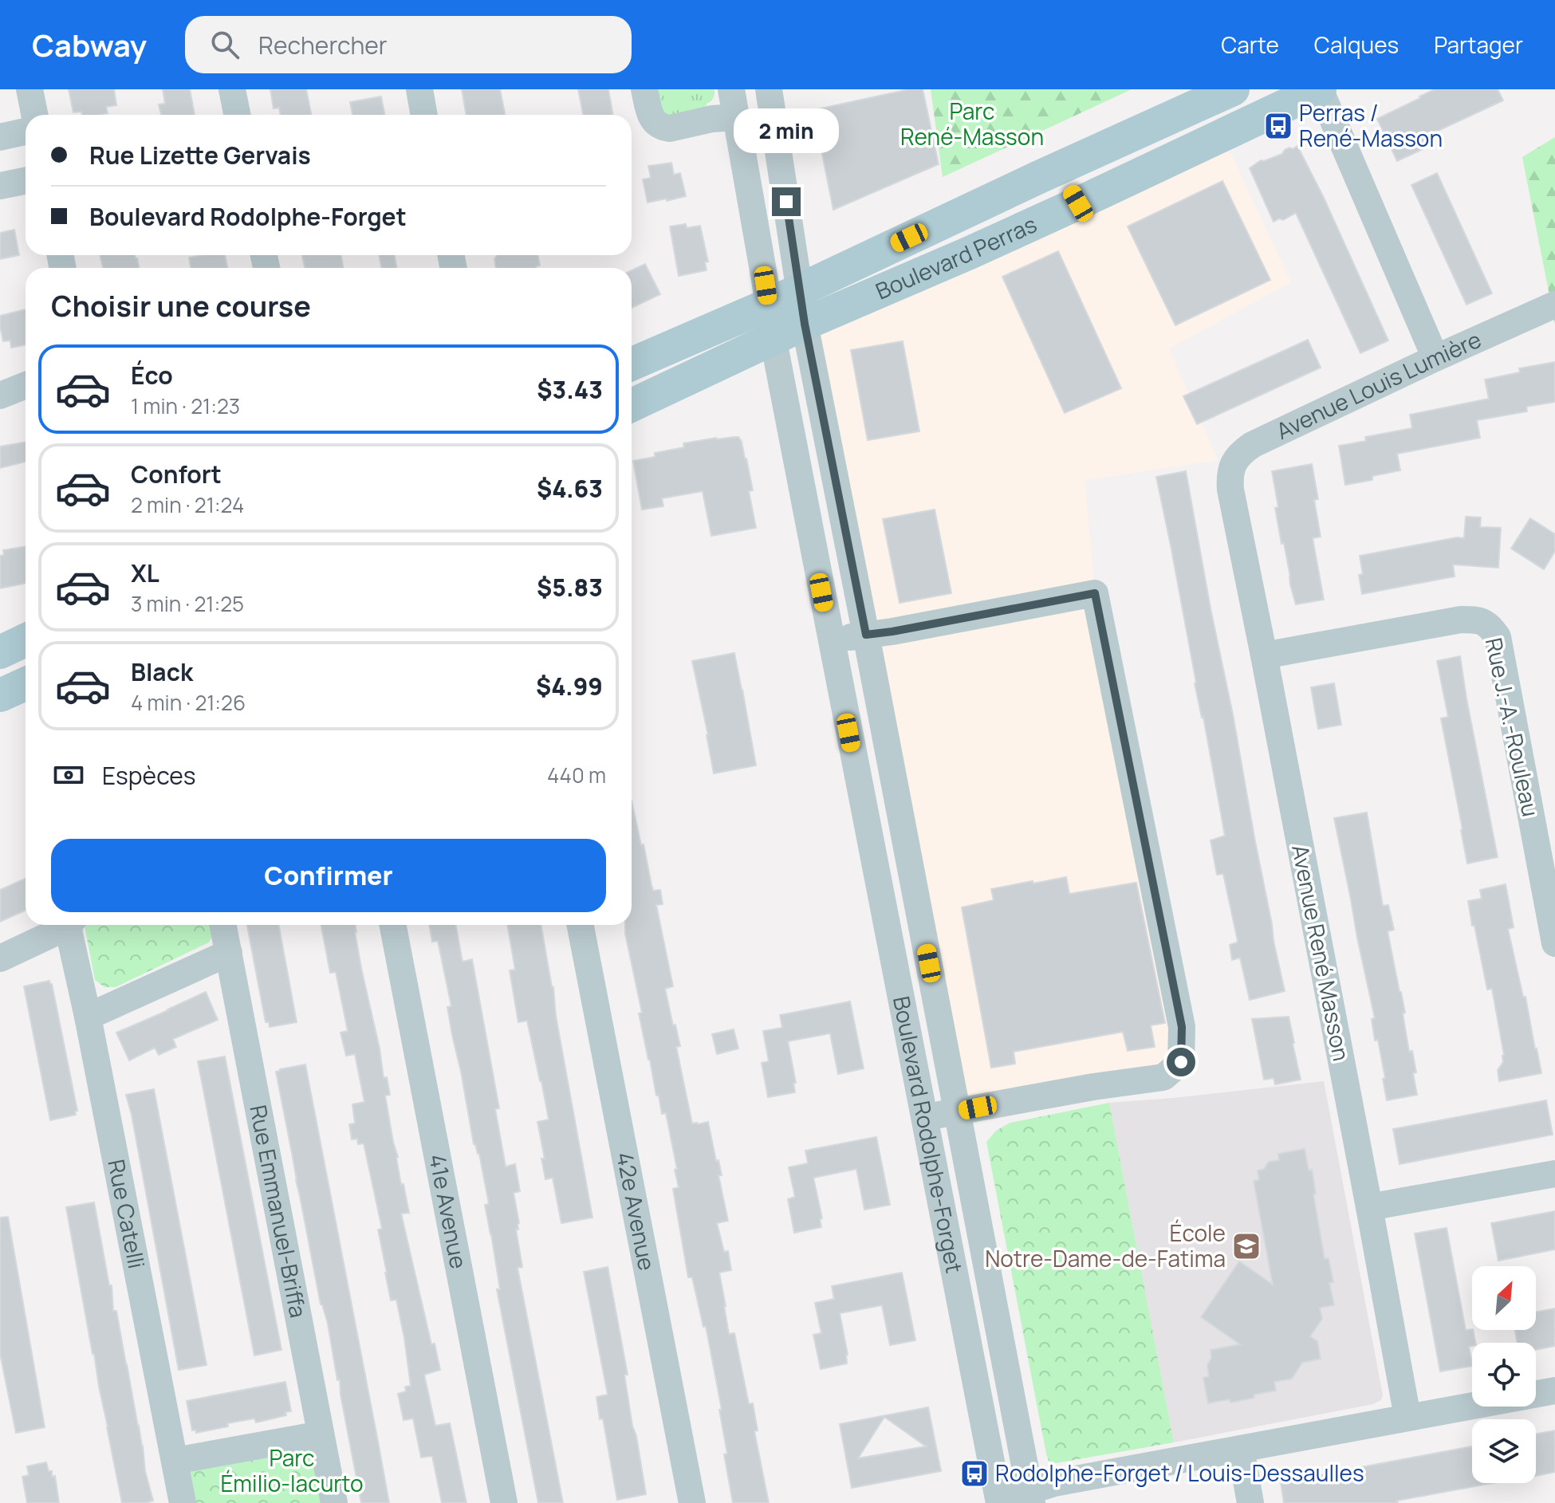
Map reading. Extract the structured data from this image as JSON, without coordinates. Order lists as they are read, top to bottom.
{
  "streets": {
    "main road": ["Boulevard Perras"],
    "street": [
      "Avenue Louis Lumière",
      "Rue J.-A.-Rouleau",
      "Avenue René Masson",
      "Boulevard Rodolphe-Forget",
      "Rue Emmanuel-Briffa",
      "42e Avenue",
      "41e Avenue",
      "Rue Catelli"
    ]
  },
  "crossings": [
    ["Boulevard Perras", "Boulevard Rodolphe-Forget"],
    ["Avenue Louis Lumière", "Avenue René Masson"],
    ["Rue J.-A.-Rouleau", "Avenue René Masson"]
  ],
  "parks": ["Parc René-Masson", "Parc Émilio-Iacurto"],
  "places": {
    "bus stop": ["Perras / René-Masson", "Rodolphe-Forget / Louis-Dessaulles"],
    "school or university": ["École Notre-Dame-de-Fatima"]
  },
  "north": "top right",
  "page": {
    "header": "Cabway",
    "search": "Rechercher",
    "nav": ["Carte", "Calques", "Partager"],
    "bubble": "2 min",
    "banner": ["Rue Lizette Gervais", "Boulevard Rodolphe-Forget"],
    "heading": "Choisir une course",
    "list": [
      {
        "name": "Éco",
        "note": "1 min · 21:23",
        "value": "$3.43"
      },
      {
        "name": "Confort",
        "note": "2 min · 21:24",
        "value": "$4.63"
      },
      {
        "name": "XL",
        "note": "3 min · 21:25",
        "value": "$5.83"
      },
      {
        "name": "Black",
        "note": "4 min · 21:26",
        "value": "$4.99"
      }
    ],
    "pay": ["Espèces", "440 m"],
    "buttons": "Confirmer"
  }
}
